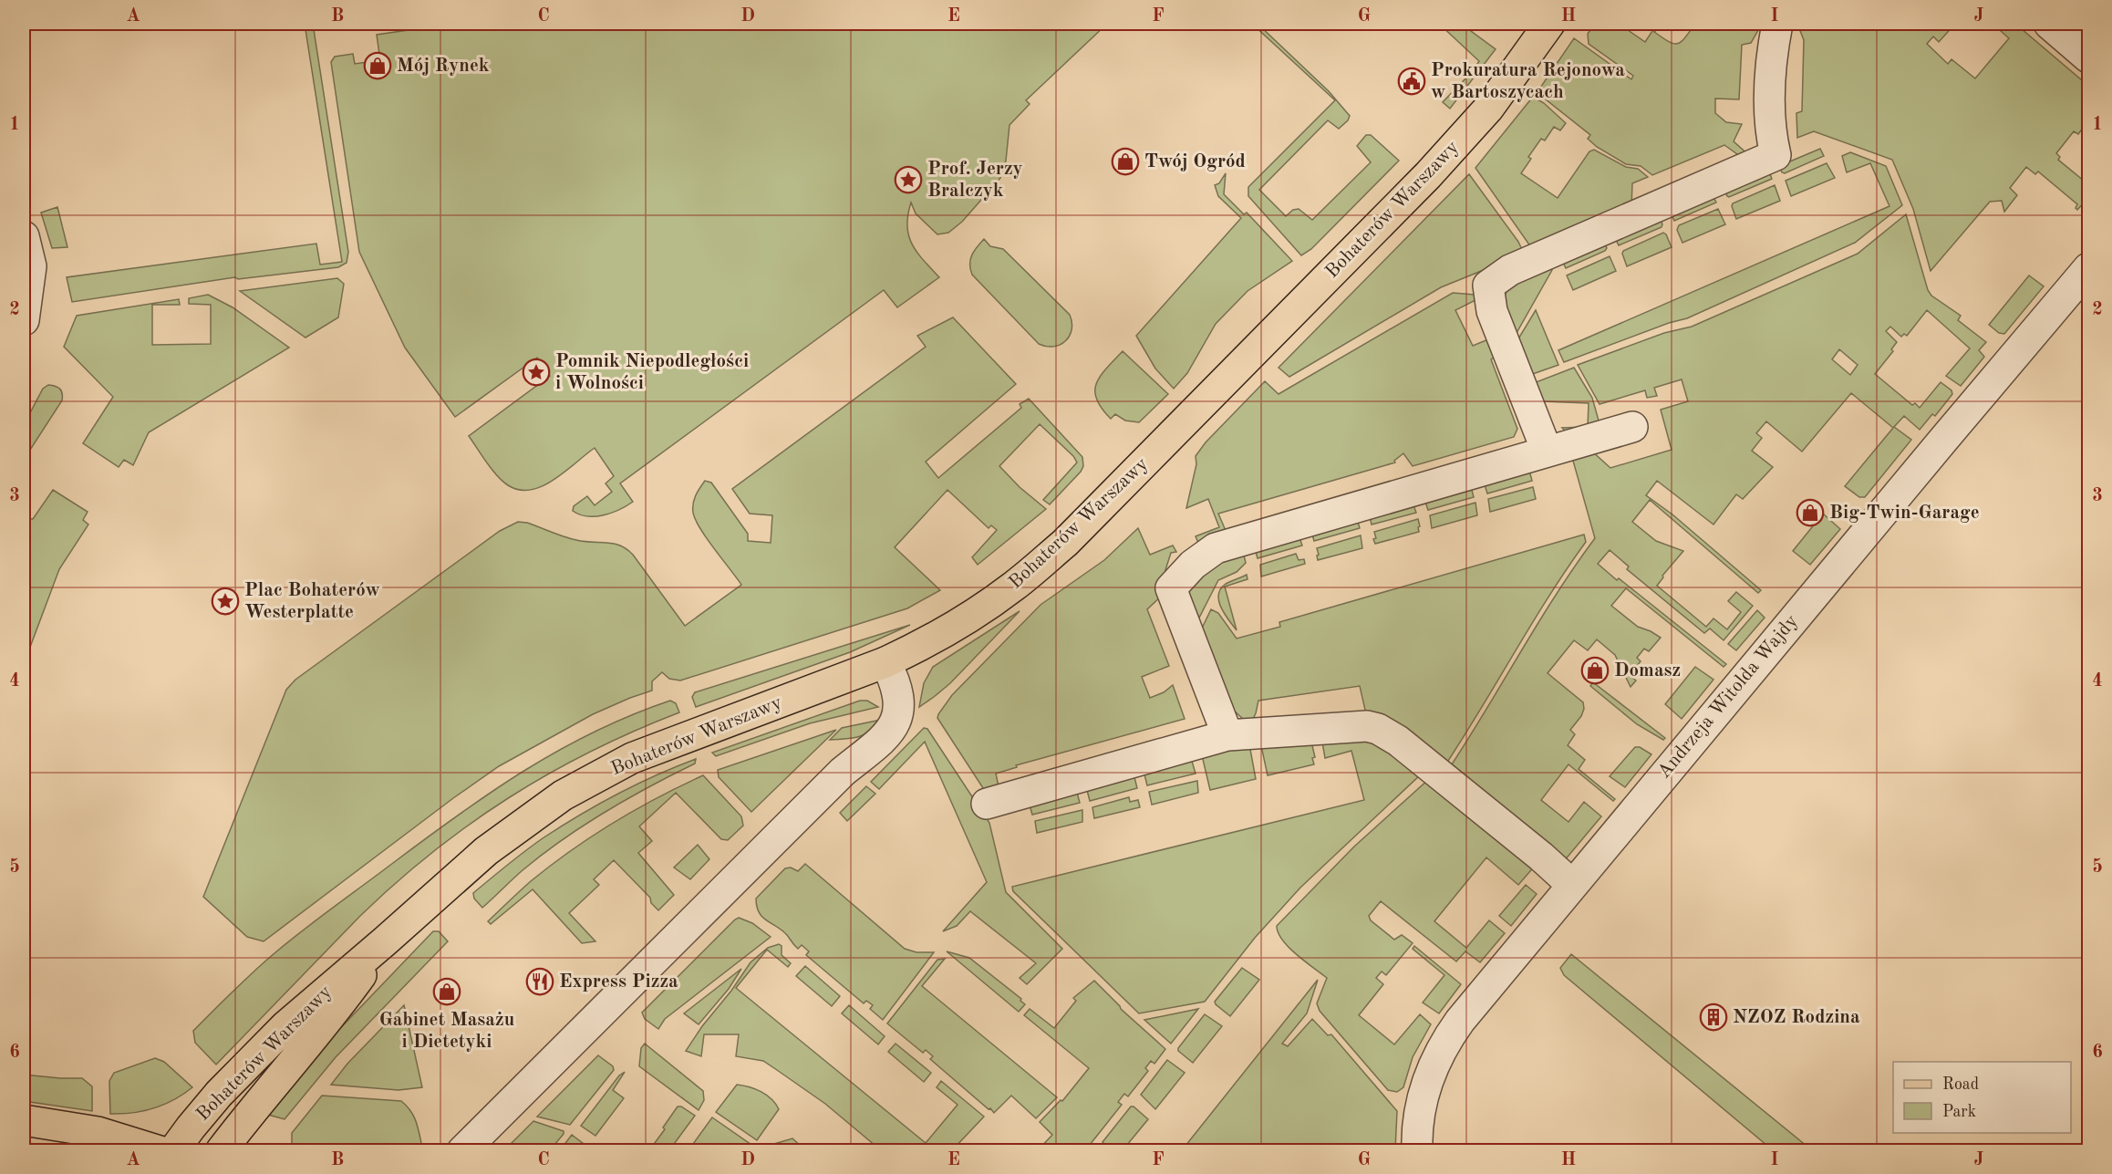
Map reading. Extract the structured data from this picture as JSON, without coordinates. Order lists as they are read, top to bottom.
{
  "streets": {
    "main road": ["Bohaterów Warszawy"],
    "street": ["Andrzeja Witolda Wajdy"]
  },
  "places": {
    "shop": [
      "Mój Rynek",
      "Twój Ogród",
      "Big-Twin-Garage",
      "Domasz",
      "Gabinet Masażu i Dietetyki"
    ],
    "public building": ["Prokuratura Rejonowa w Bartoszycach"],
    "place": ["Prof. Jerzy Bralczyk", "Pomnik Niepodległości i Wolności", "Plac Bohaterów Westerplatte"],
    "restaurant": ["Express Pizza"],
    "building": ["NZOZ Rodzina"]
  },
  "legend": ["Road", "Park"],
  "grid": {
    "columns": [
      "A",
      "B",
      "C",
      "D",
      "E",
      "F",
      "G",
      "H",
      "I",
      "J"
    ],
    "rows": [
      "1",
      "2",
      "3",
      "4",
      "5",
      "6"
    ]
  }
}
